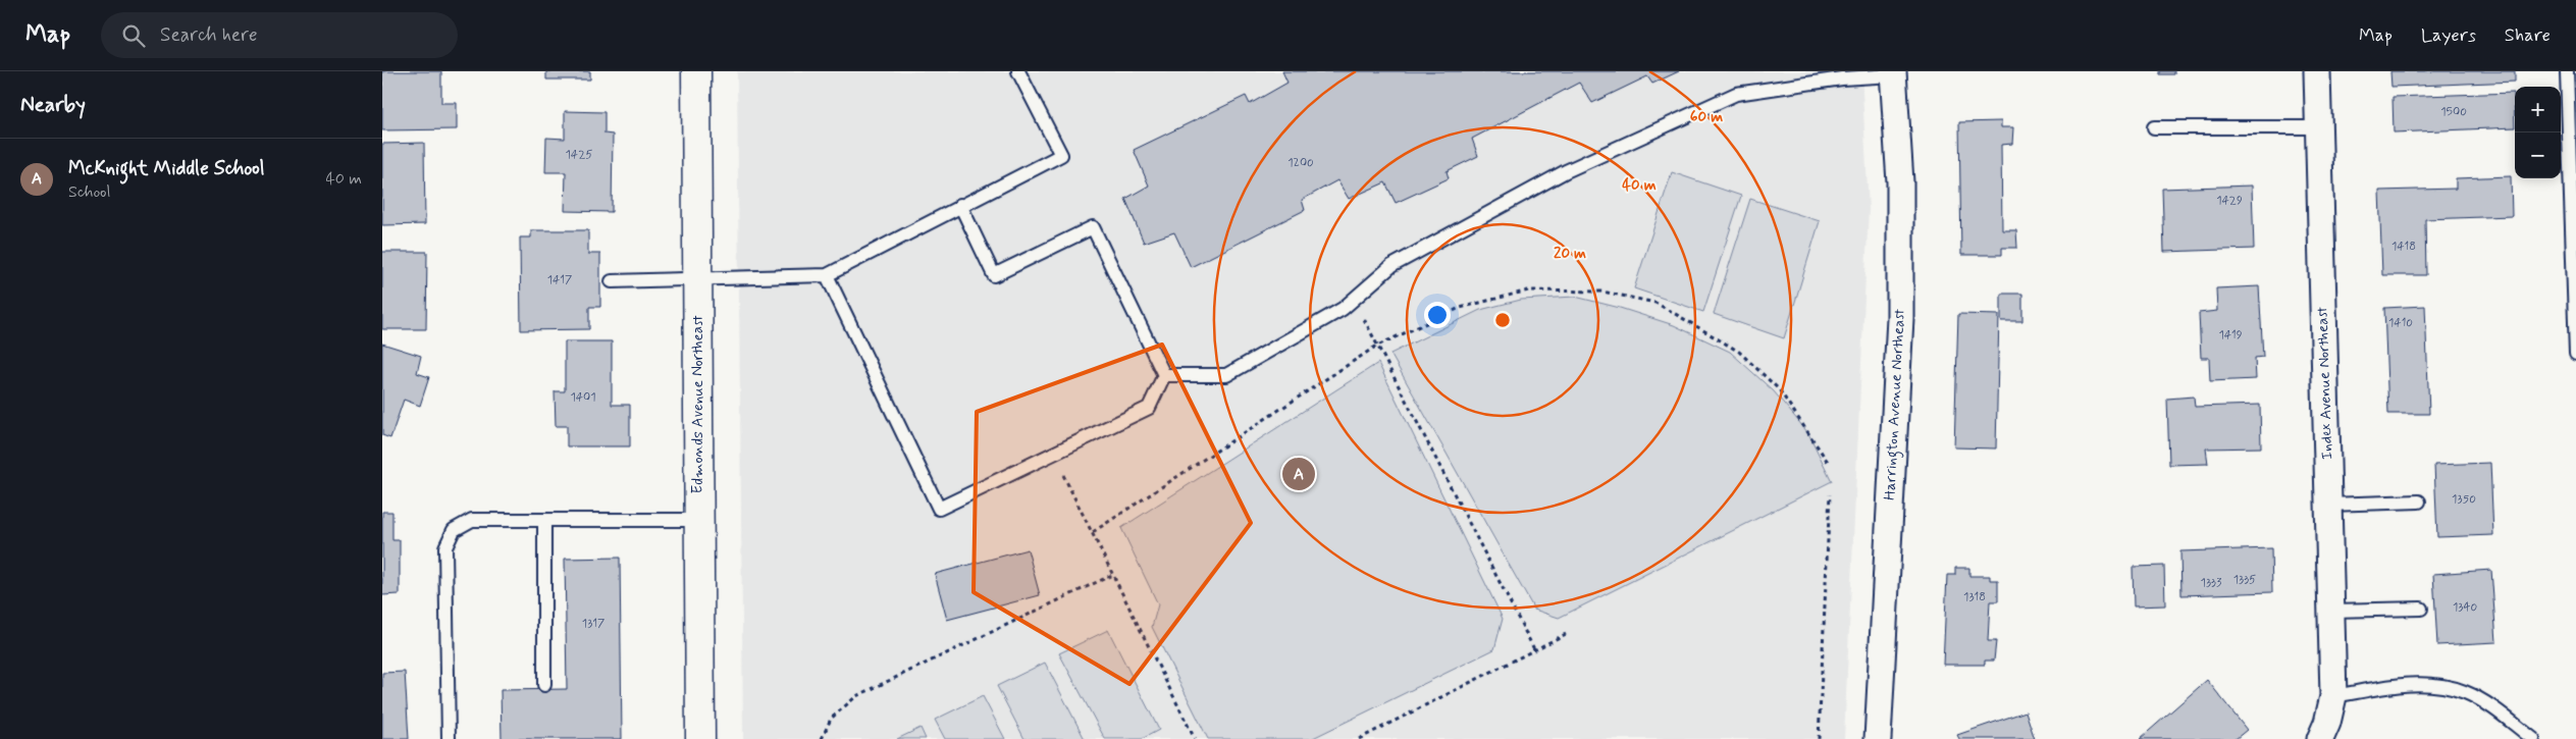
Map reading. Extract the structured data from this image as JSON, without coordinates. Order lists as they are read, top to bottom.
{
  "streets": {
    "street": ["Index Avenue Northeast", "Edmonds Avenue Northeast", "Harrington Avenue Northeast"]
  },
  "house_numbers": [
    "1500",
    "1425",
    "1200",
    "1429",
    "1418",
    "1417",
    "1410",
    "1419",
    "1401",
    "1350",
    "1335",
    "1333",
    "1318",
    "1340",
    "1317"
  ],
  "page": {
    "header": "Map",
    "search": "Search here",
    "nav": ["Map", "Layers", "Share"],
    "heading": "Nearby",
    "map_buttons": ["+", "−"],
    "list": [
      {
        "mark": "A",
        "name": "McKnight Middle School",
        "note": "School",
        "value": "40 m"
      }
    ],
    "pins": "A"
  },
  "rings": ["60 m", "40 m", "20 m"]
}
